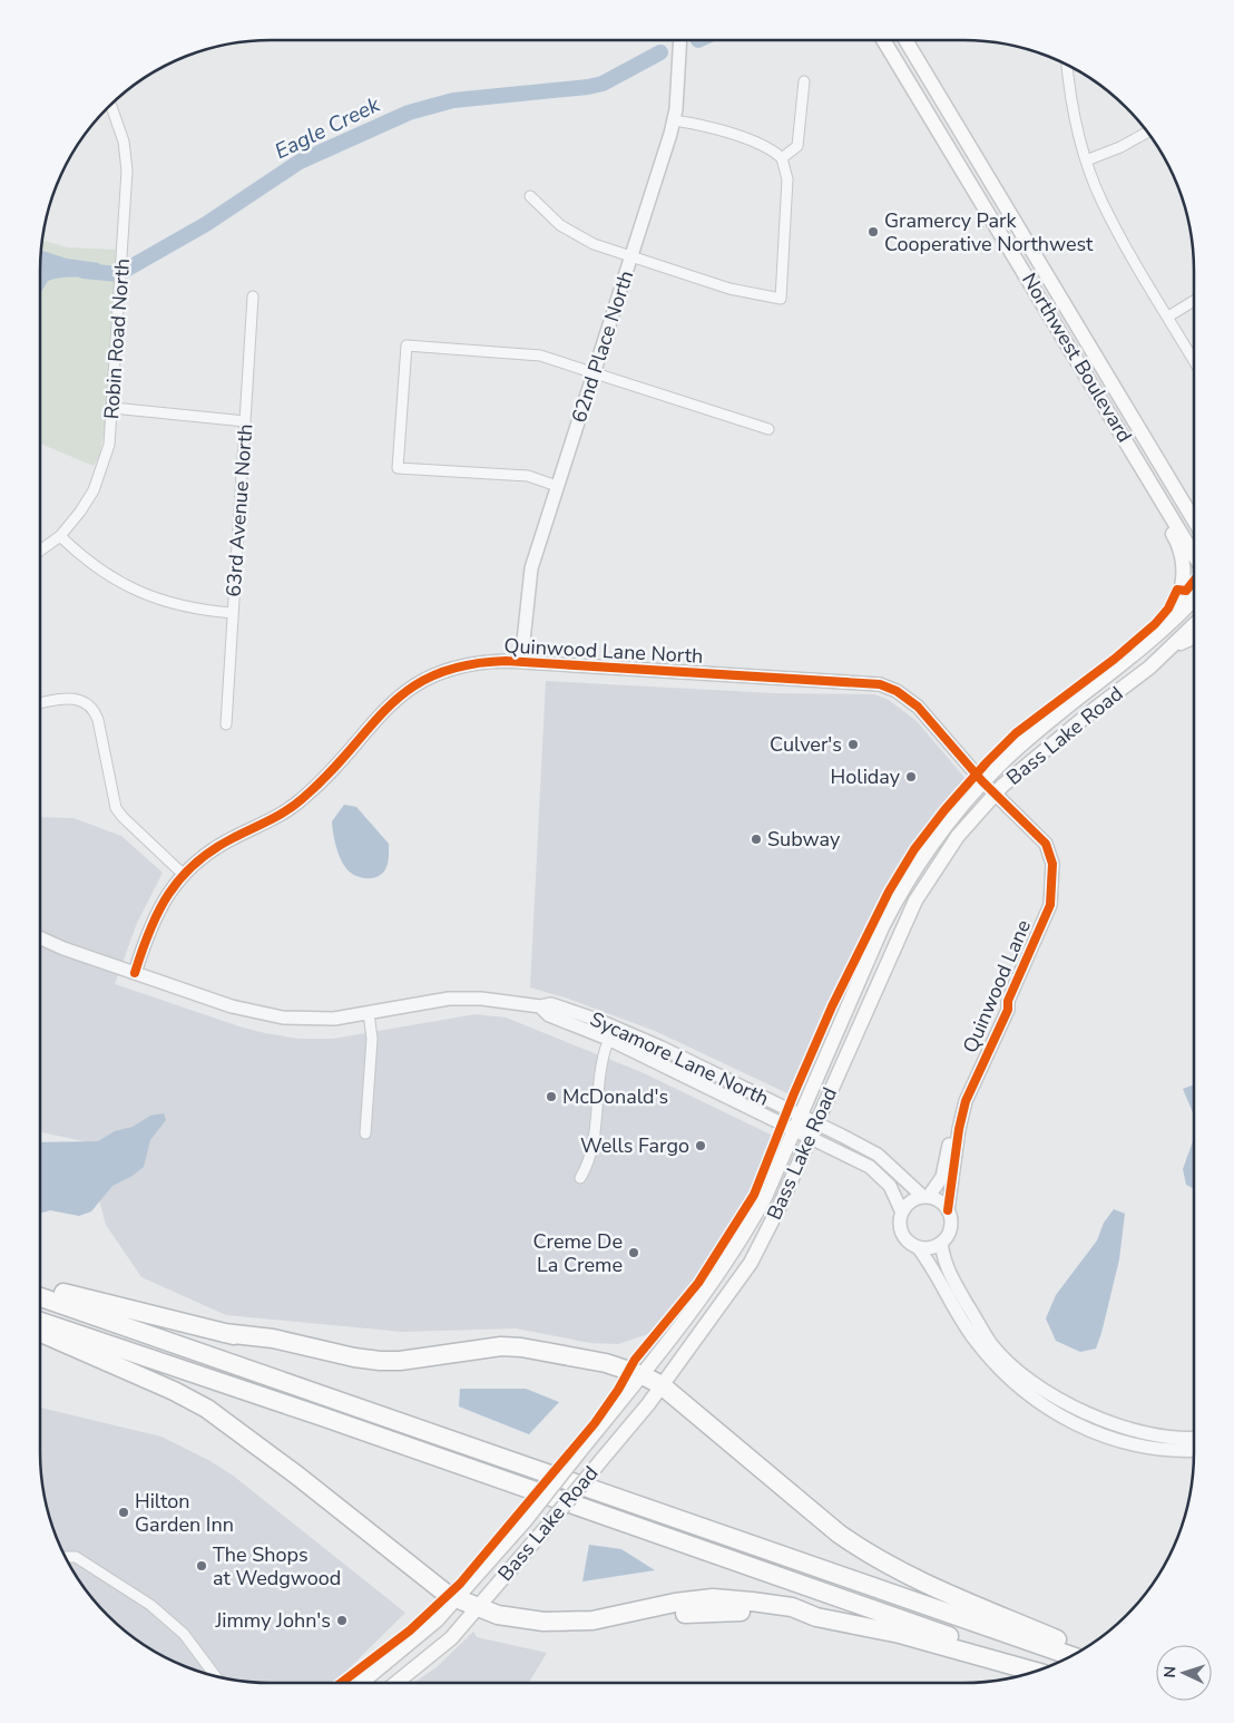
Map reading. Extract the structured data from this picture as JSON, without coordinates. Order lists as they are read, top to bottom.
{
  "streets": {
    "main road": ["Northwest Boulevard", "Bass Lake Road"],
    "street": [
      "Robin Road North",
      "62nd Place North",
      "63rd Avenue North",
      "Quinwood Lane North",
      "Quinwood Lane",
      "Sycamore Lane North"
    ]
  },
  "crossings": [
    ["62nd Place North", "Quinwood Lane North"],
    ["Quinwood Lane North", "Bass Lake Road"],
    ["Quinwood Lane North", "Quinwood Lane"],
    ["Quinwood Lane North", "Sycamore Lane North"],
    ["Bass Lake Road", "Quinwood Lane"],
    ["Bass Lake Road", "Sycamore Lane North"]
  ],
  "water": ["Eagle Creek"],
  "places": [
    "Gramercy Park Cooperative Northwest",
    "Culver's",
    "Holiday",
    "Subway",
    "McDonald's",
    "Wells Fargo",
    "Creme De La Creme",
    "Hilton Garden Inn",
    "The Shops at Wedgwood",
    "Jimmy John's"
  ],
  "north": "left"
}
